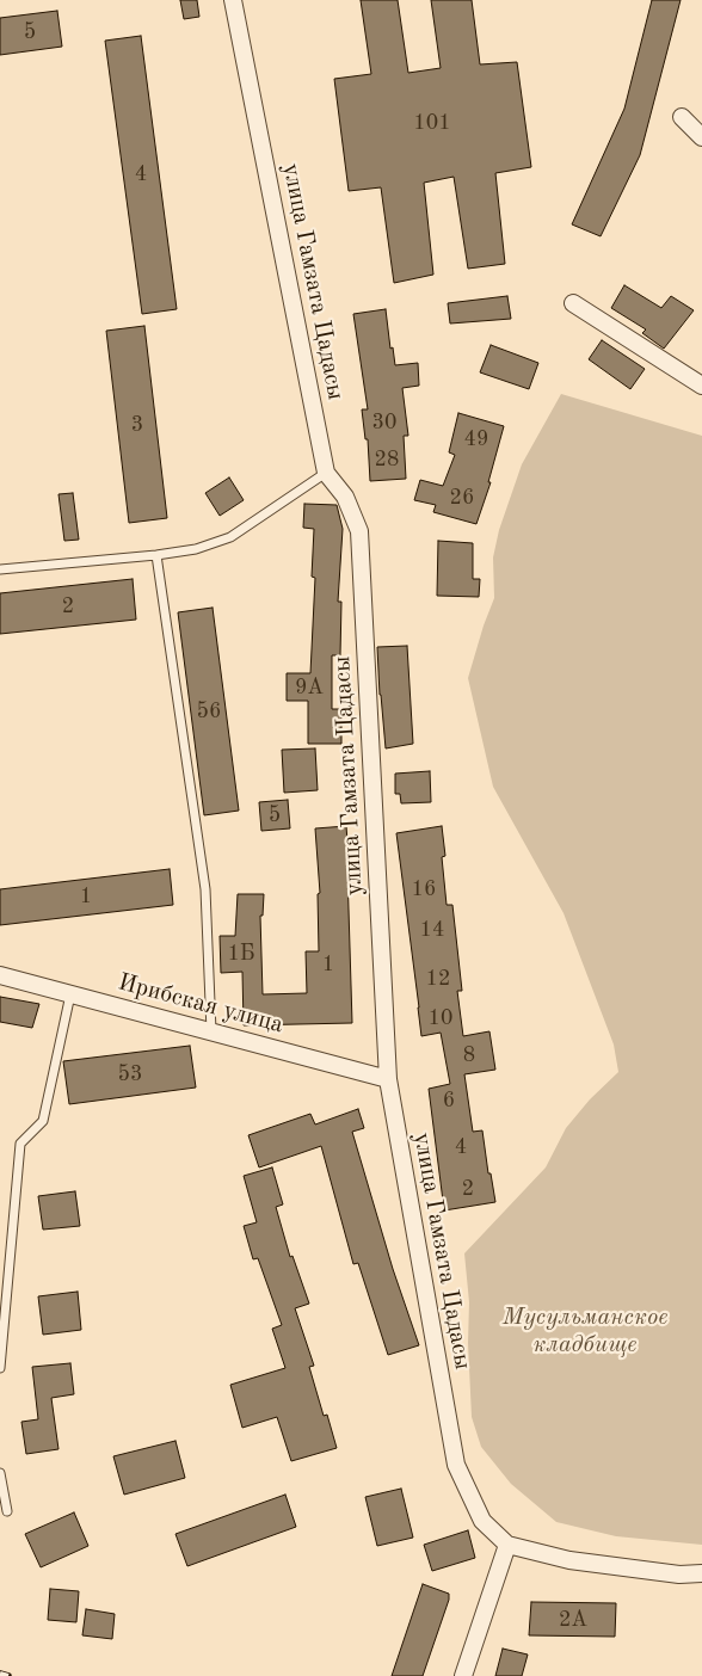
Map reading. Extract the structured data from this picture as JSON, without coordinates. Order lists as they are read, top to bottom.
{
  "streets": {
    "street": ["улица Гамзата Цадасы", "Ирибская улица"]
  },
  "crossings": [
    ["улица Гамзата Цадасы", "Ирибская улица"]
  ],
  "parks": ["Мусульманское кладбище"],
  "house_numbers": [
    "5",
    "101",
    "4",
    "30",
    "3",
    "49",
    "28",
    "26",
    "2",
    "9А",
    "56",
    "5",
    "16",
    "1",
    "14",
    "1Б",
    "1",
    "12",
    "10",
    "8",
    "53",
    "6",
    "4",
    "2",
    "2А"
  ]
}
